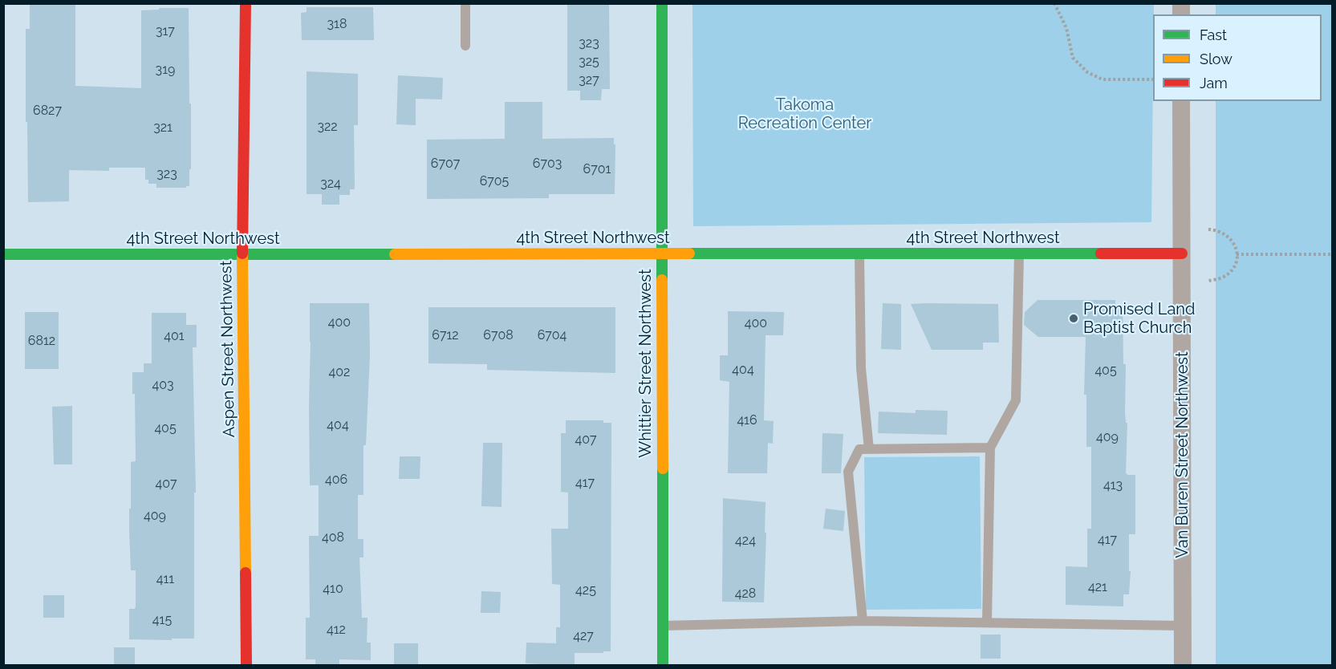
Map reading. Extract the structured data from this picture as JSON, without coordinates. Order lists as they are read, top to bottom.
{
  "streets": {
    "street": [
      "4th Street Northwest",
      "Aspen Street Northwest",
      "Whittier Street Northwest",
      "Van Buren Street Northwest"
    ]
  },
  "crossings": [
    ["4th Street Northwest", "Aspen Street Northwest"],
    ["4th Street Northwest", "Whittier Street Northwest"],
    ["4th Street Northwest", "Van Buren Street Northwest"]
  ],
  "parks": ["Takoma Recreation Center"],
  "places": ["Promised Land Baptist Church"],
  "house_numbers": [
    "318",
    "317",
    "323",
    "325",
    "319",
    "327",
    "6827",
    "322",
    "321",
    "6707",
    "6703",
    "6701",
    "323",
    "6705",
    "324",
    "400",
    "400",
    "6712",
    "6708",
    "6704",
    "401",
    "6812",
    "404",
    "405",
    "402",
    "403",
    "416",
    "404",
    "405",
    "409",
    "407",
    "406",
    "417",
    "407",
    "413",
    "409",
    "408",
    "417",
    "424",
    "411",
    "421",
    "410",
    "425",
    "428",
    "415",
    "412",
    "427"
  ],
  "legend": ["Fast", "Slow", "Jam"]
}
